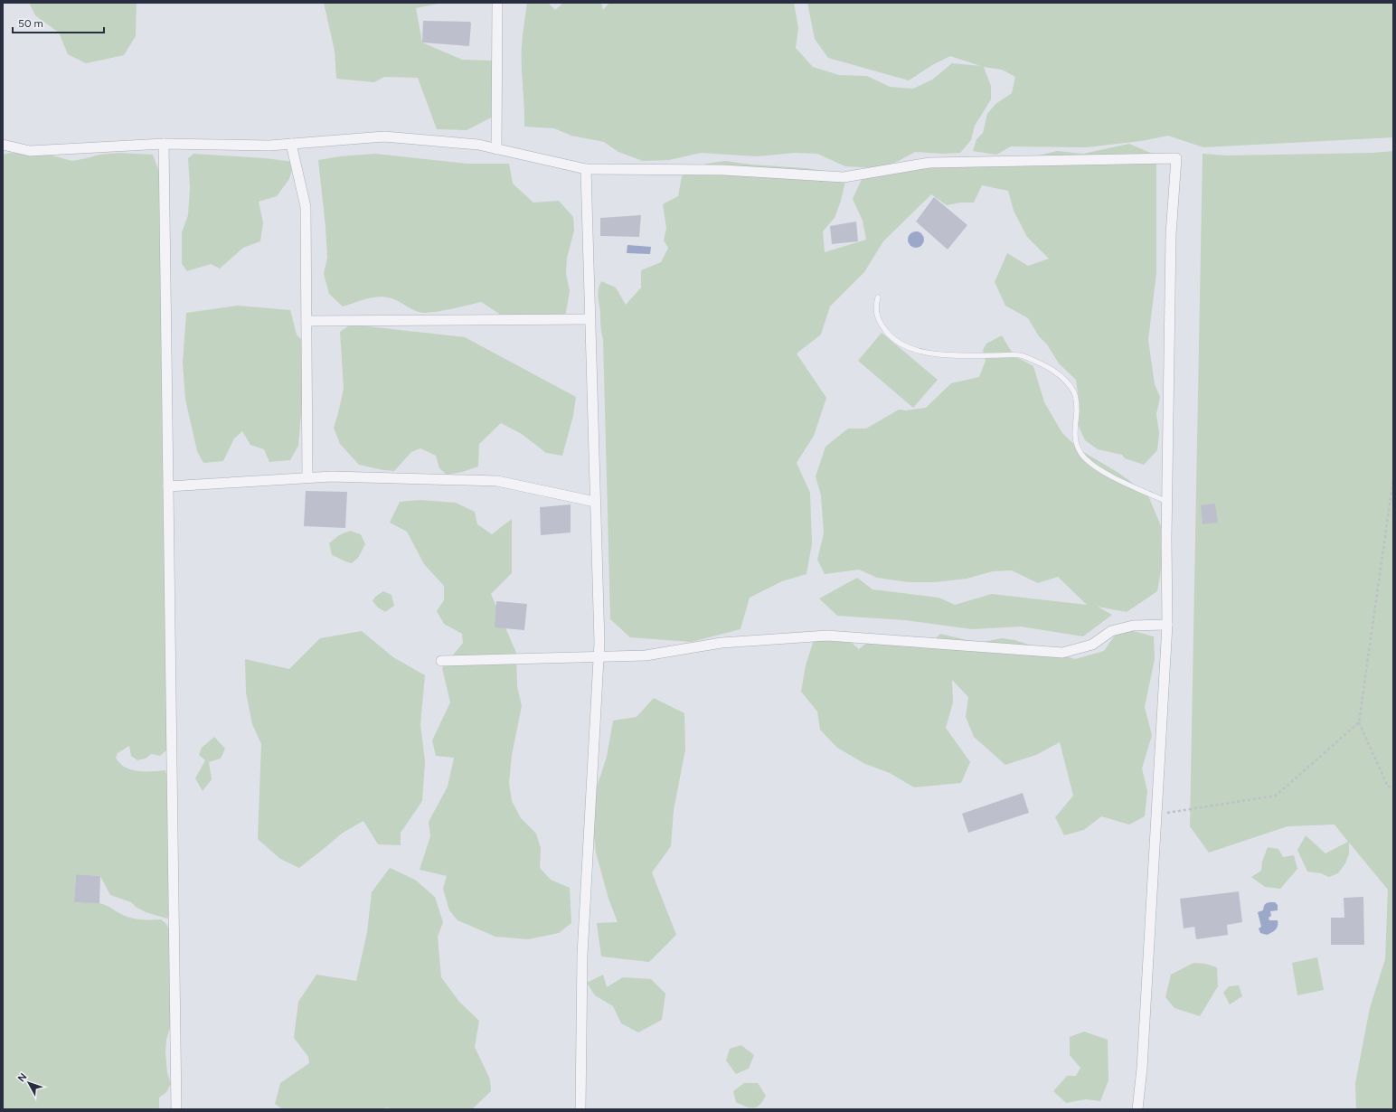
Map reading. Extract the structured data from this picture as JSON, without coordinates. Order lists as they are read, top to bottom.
{
  "scale_bar": "50 m",
  "north": "top left"
}
